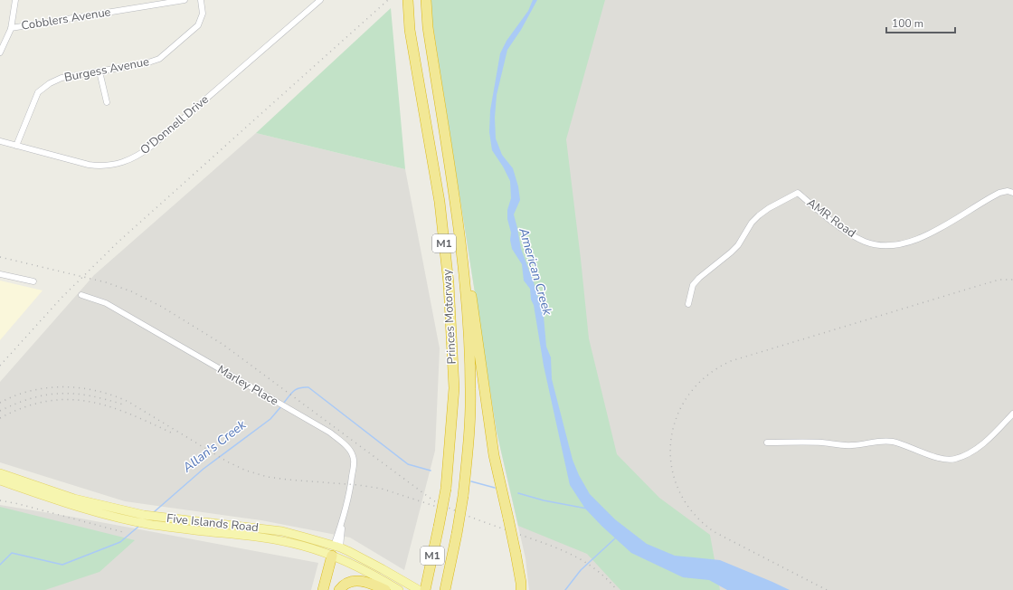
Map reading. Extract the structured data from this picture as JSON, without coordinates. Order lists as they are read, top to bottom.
{
  "streets": {
    "highway": ["M1", "Princes Motorway"],
    "main road": ["Five Islands Road"],
    "street": [
      "Cobblers Avenue",
      "Burgess Avenue",
      "O'Donnell Drive",
      "AMR Road",
      "Marley Place"
    ]
  },
  "crossings": [
    ["Burgess Avenue", "O'Donnell Drive"],
    ["Princes Motorway", "Five Islands Road"],
    ["Marley Place", "Five Islands Road"]
  ],
  "water": ["American Creek", "Allan's Creek"],
  "scale_bar": "100 m"
}
